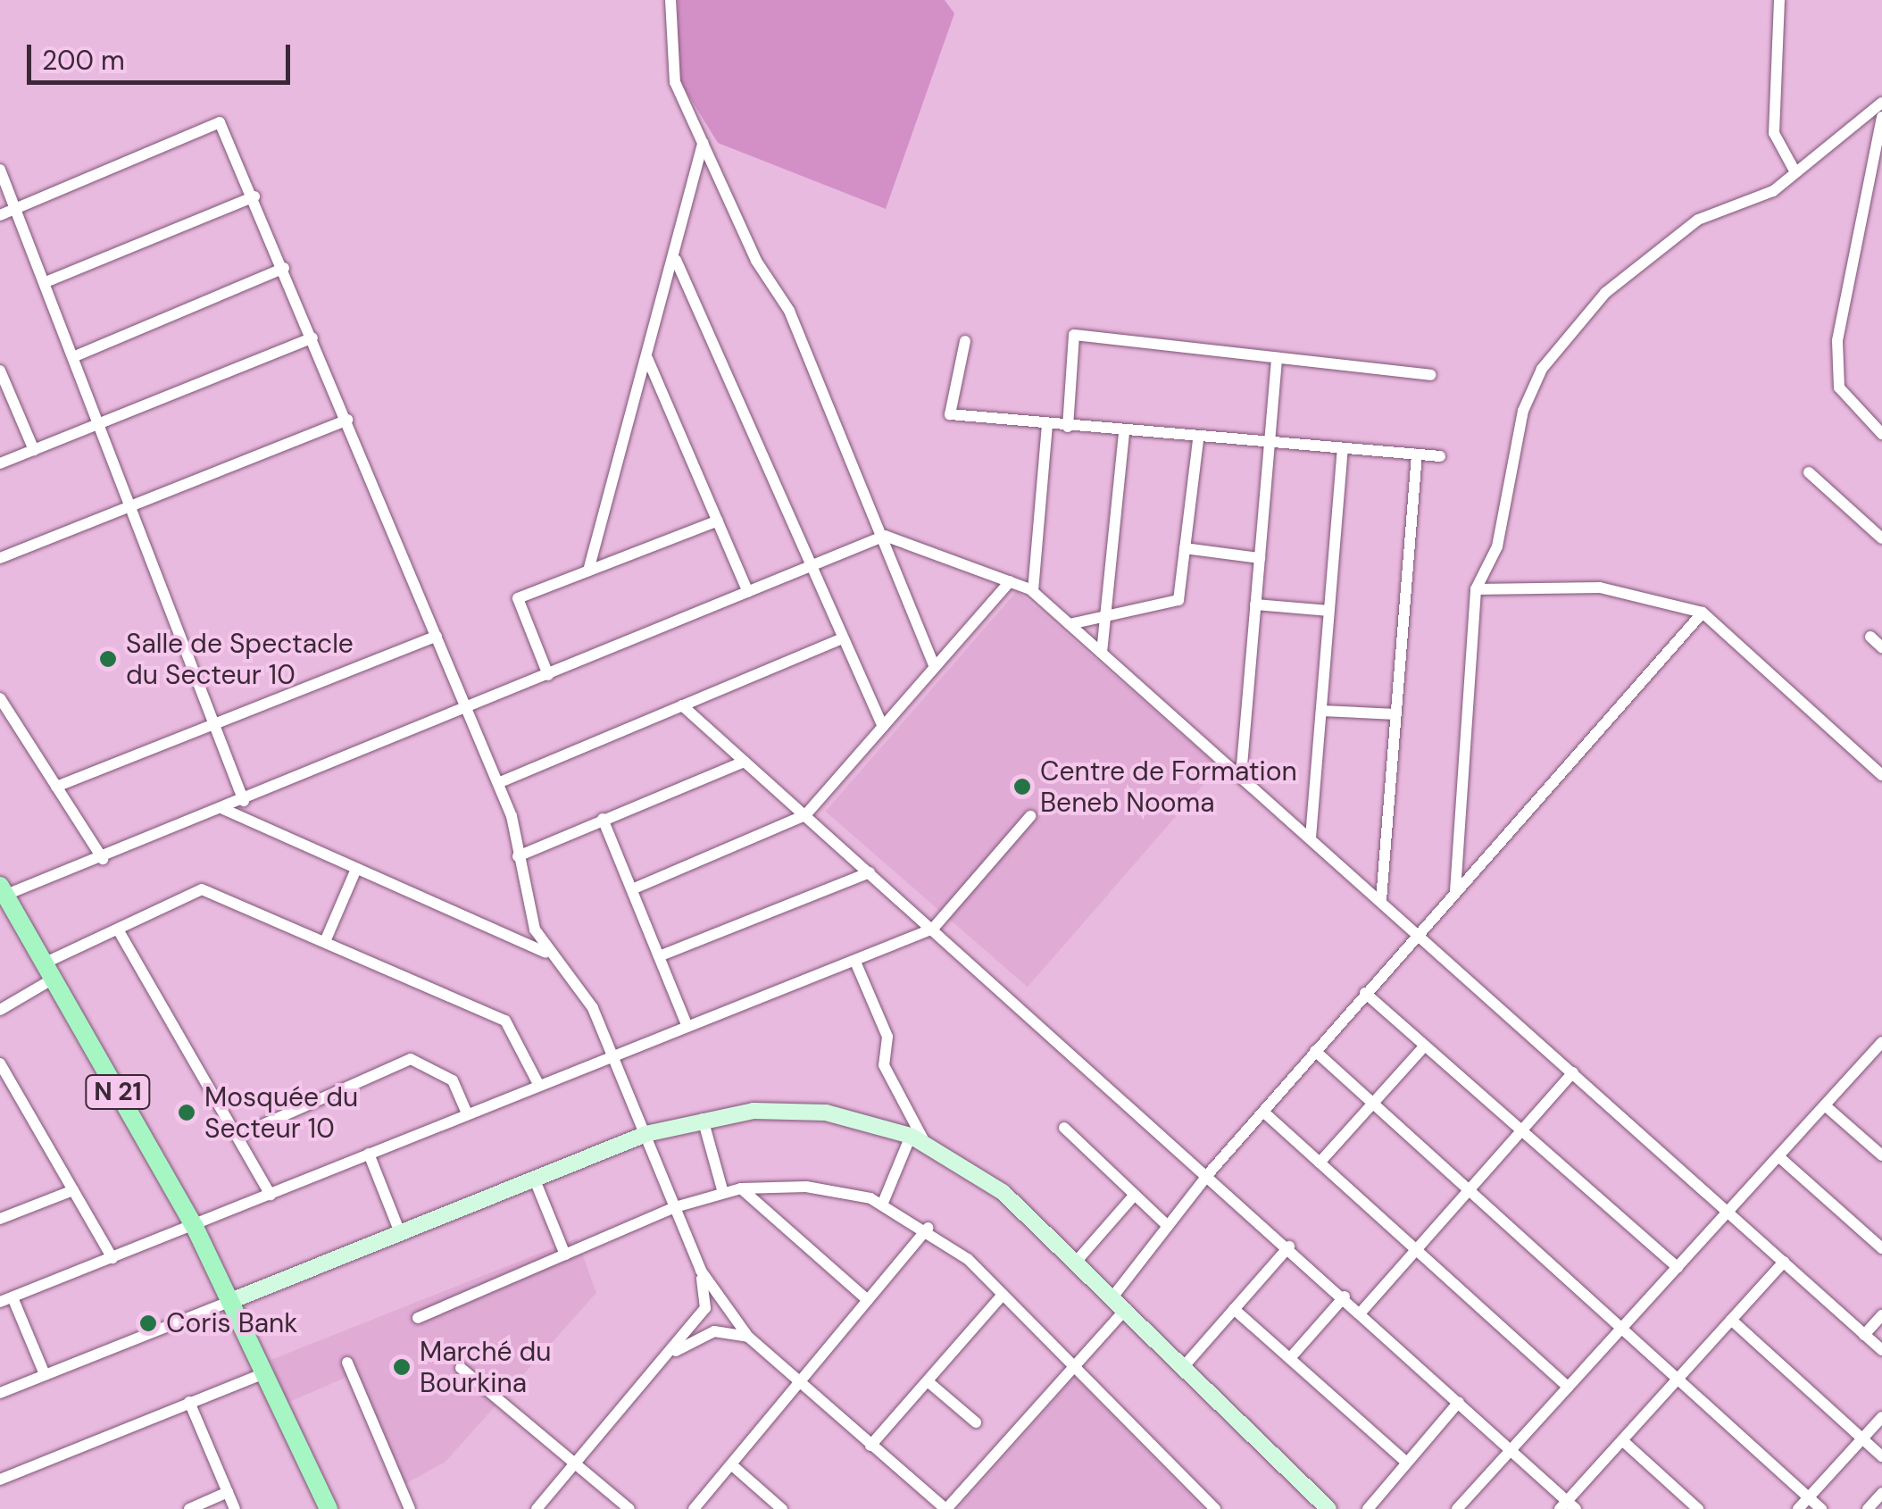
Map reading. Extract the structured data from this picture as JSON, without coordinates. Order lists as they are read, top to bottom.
{
  "streets": {
    "main road": ["N 21"]
  },
  "places": [
    "Salle de Spectacle du Secteur 10",
    "Centre de Formation Beneb Nooma",
    "Mosquée du Secteur 10",
    "Coris Bank",
    "Marché du Bourkina"
  ],
  "scale_bar": "200 m"
}
